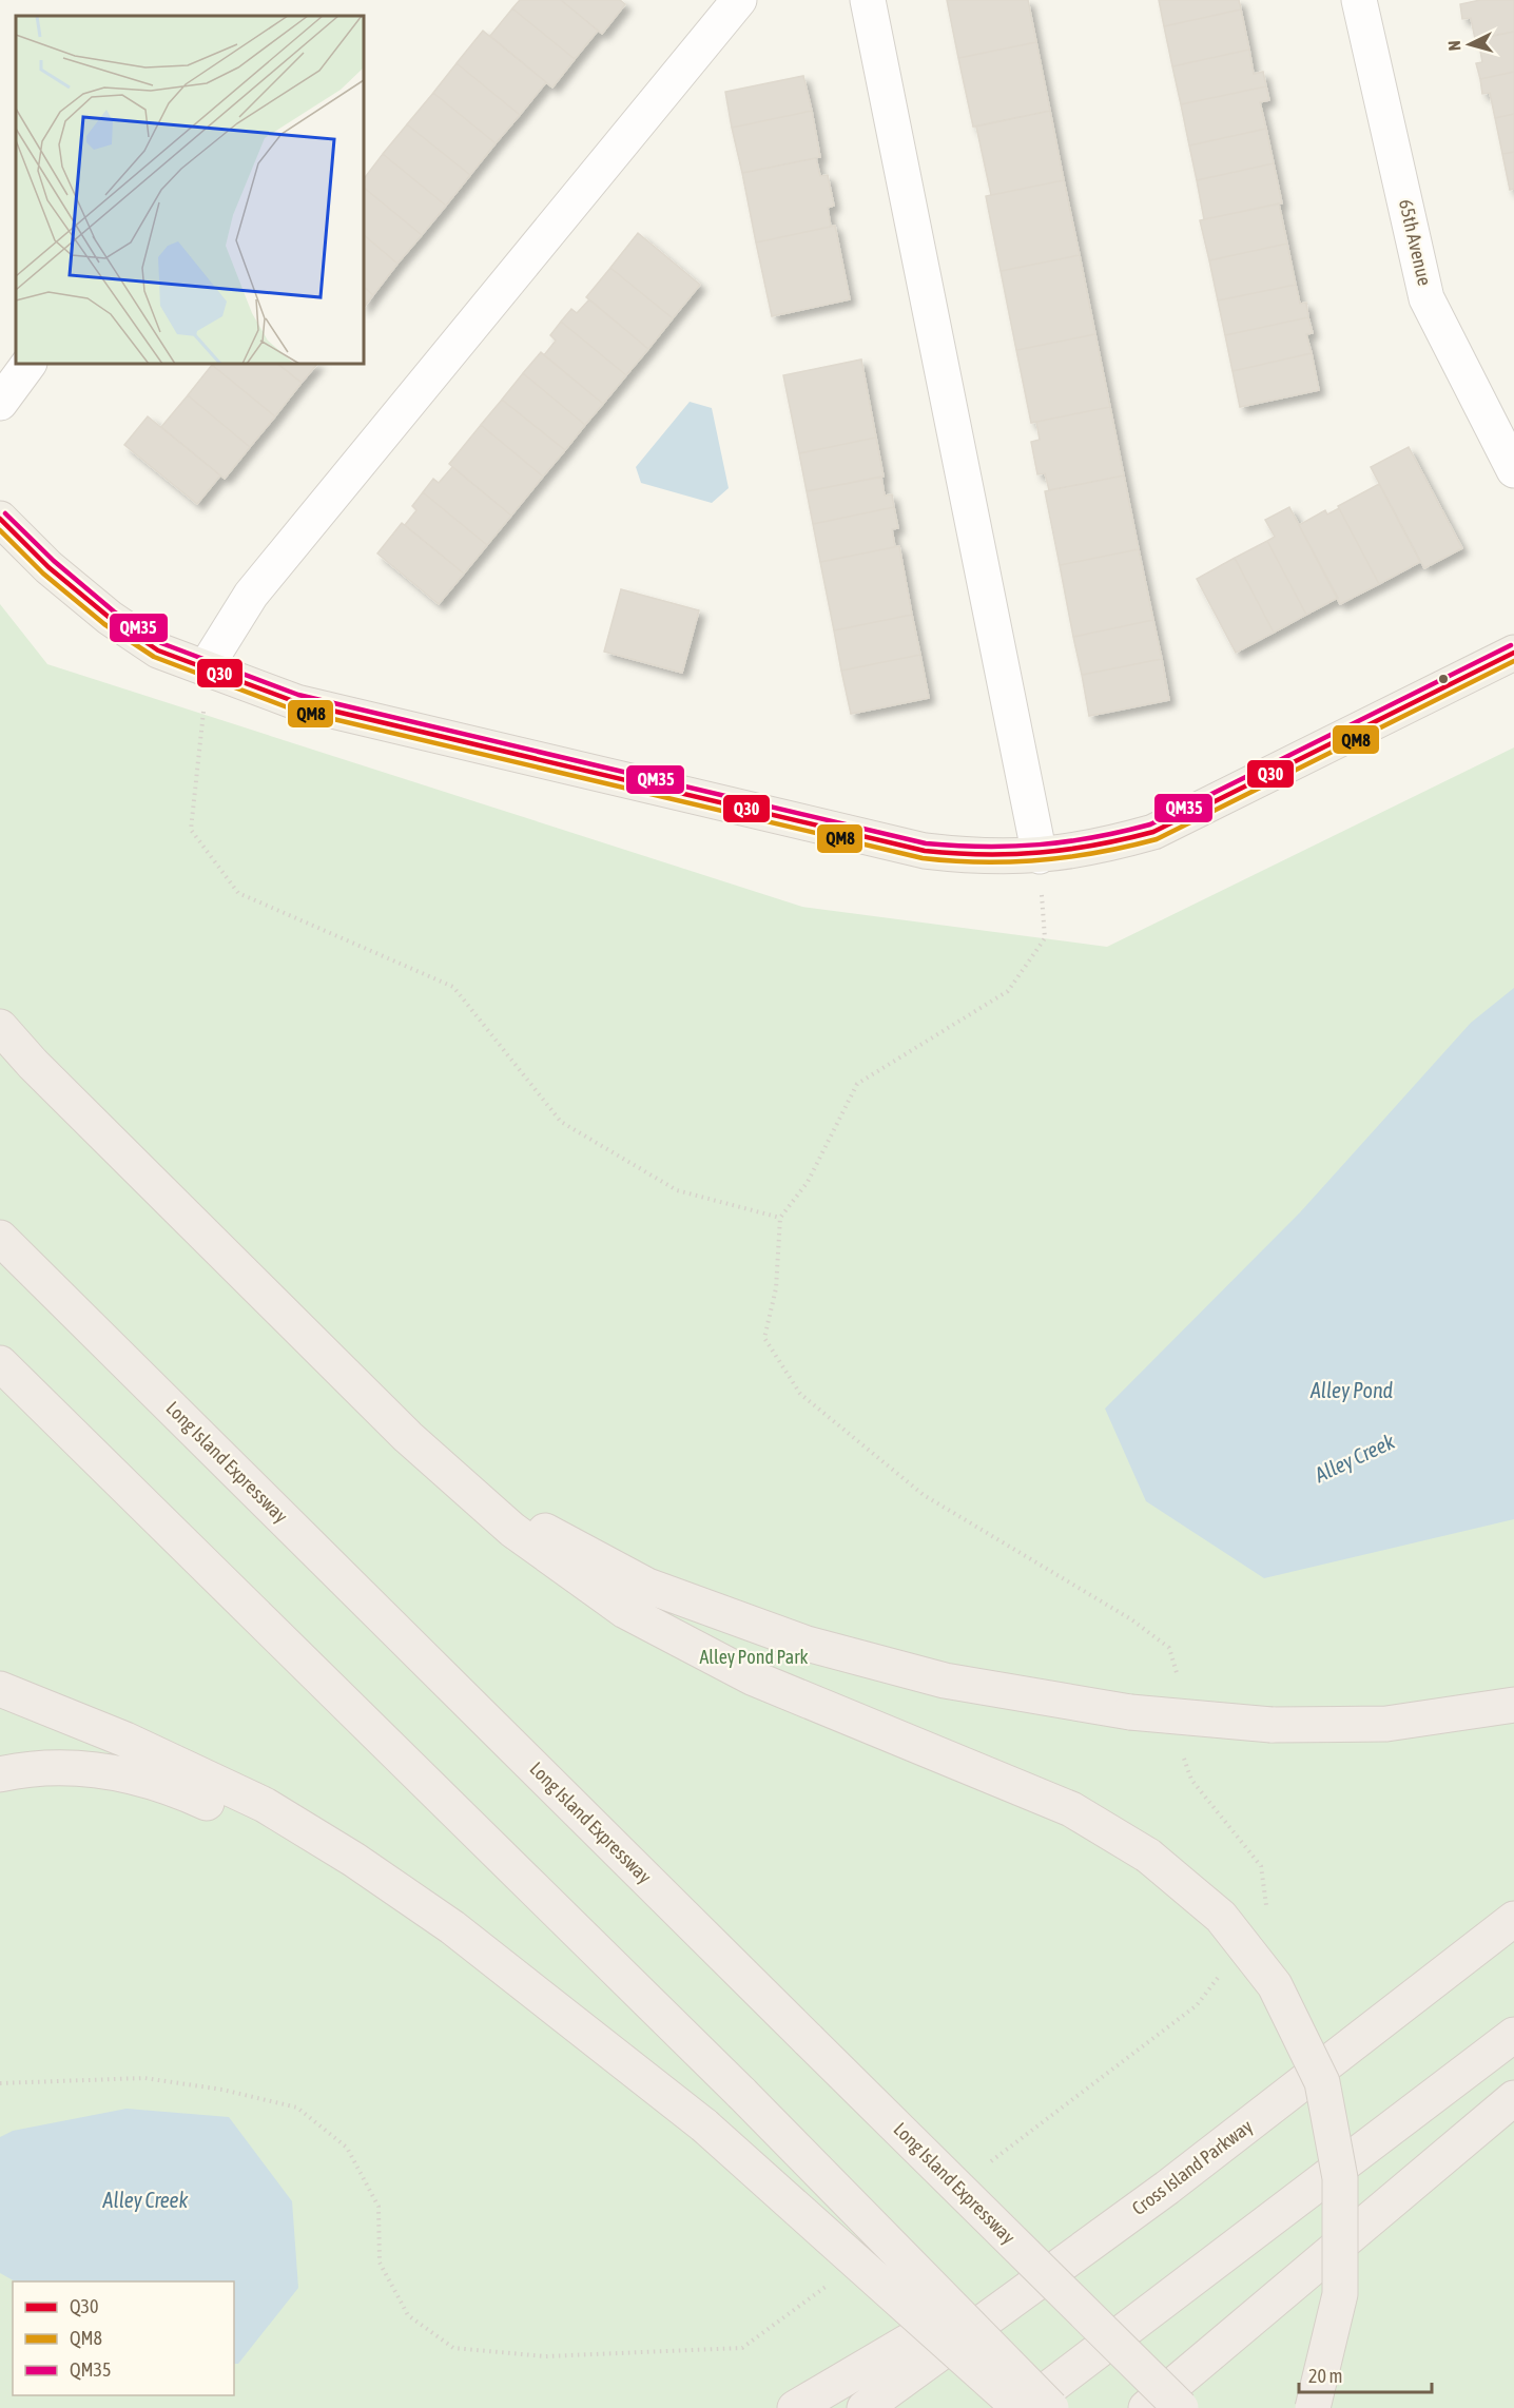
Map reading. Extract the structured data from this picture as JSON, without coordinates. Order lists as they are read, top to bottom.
{
  "streets": {
    "highway": ["Long Island Expressway", "Cross Island Parkway"],
    "street": ["65th Avenue"]
  },
  "water": ["Alley Pond", "Alley Creek"],
  "parks": ["Alley Pond Park"],
  "lines": ["transit line QM35", "transit line Q30", "transit line QM8"],
  "legend": ["Q30", "QM8", "QM35"],
  "scale_bar": "20 m",
  "north": "left"
}
